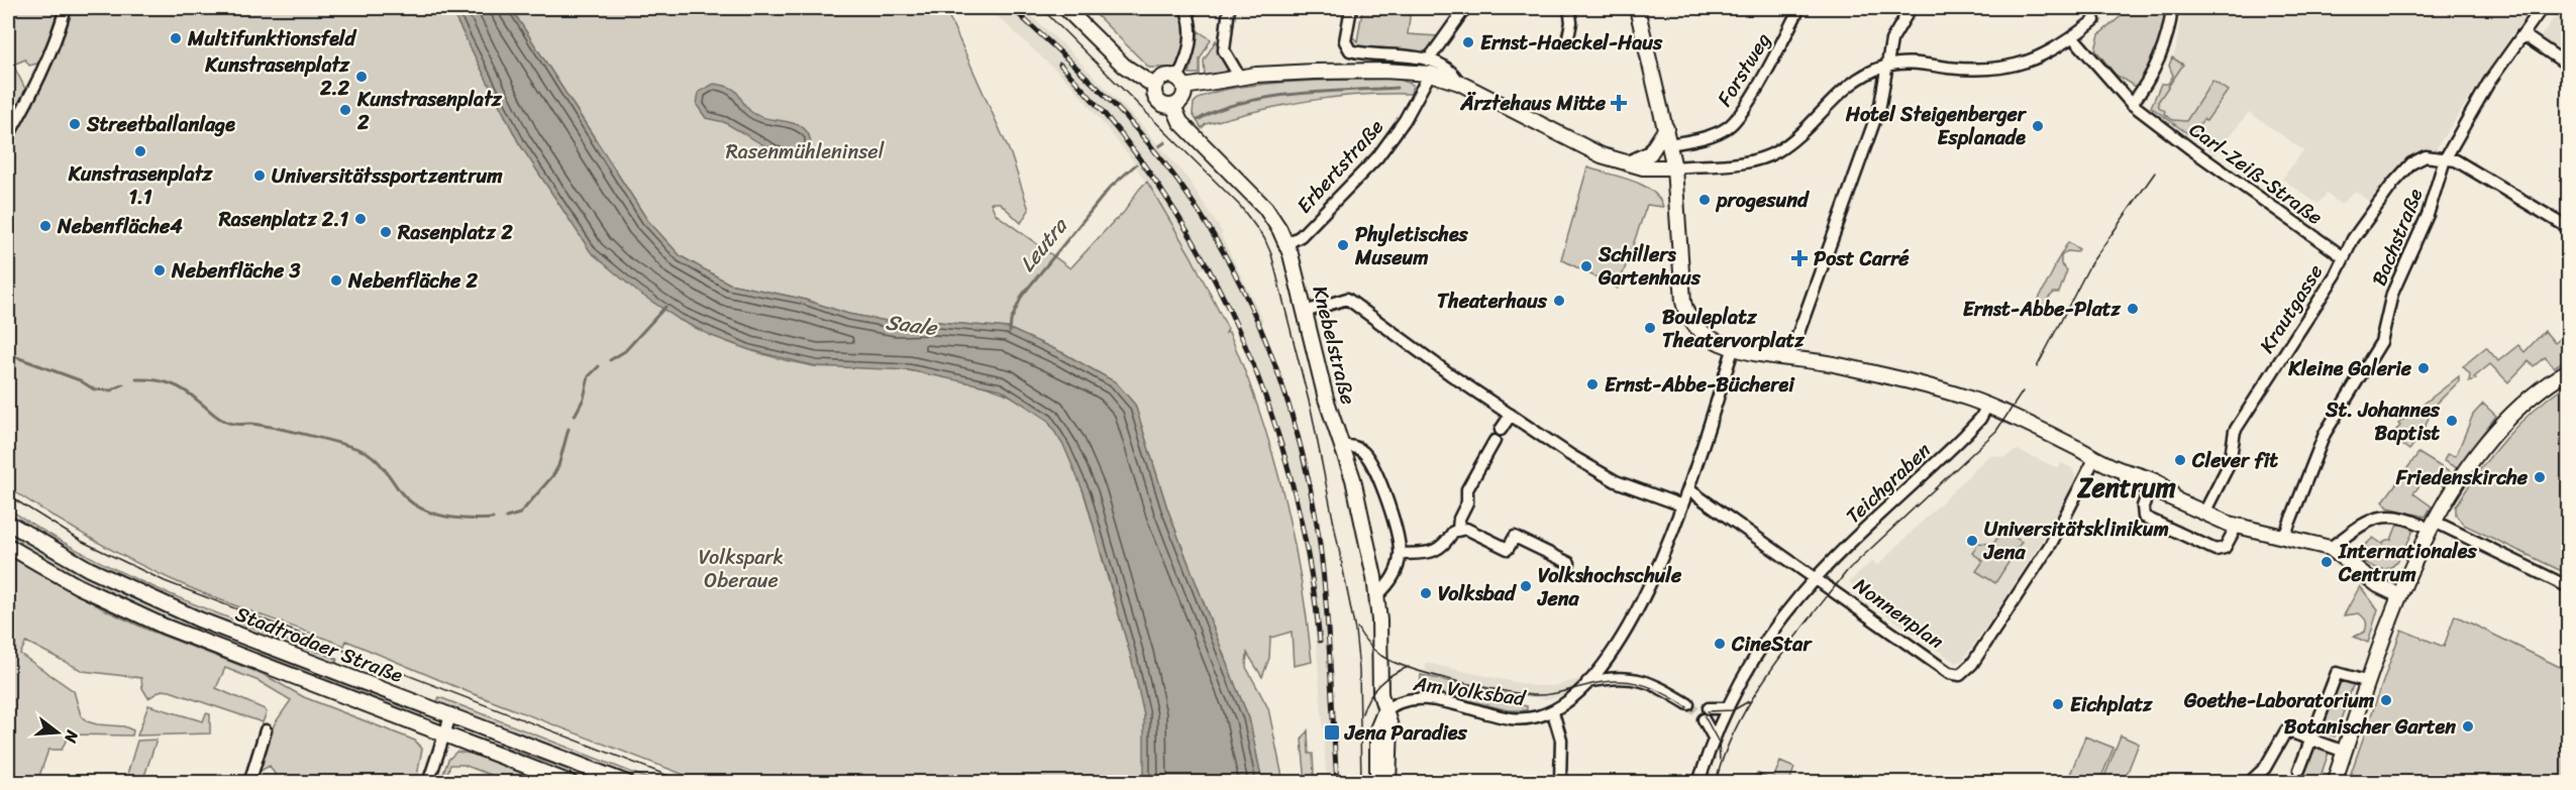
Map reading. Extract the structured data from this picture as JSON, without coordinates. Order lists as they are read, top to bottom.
{
  "streets": {
    "main road": ["Knebelstraße", "Stadtrodaer Straße"],
    "street": [
      "Forstweg",
      "Erbertstraße",
      "Carl-Zeiß-Straße",
      "Bachstraße",
      "Krautgasse",
      "Teichgraben",
      "Nonnenplan",
      "Am Volksbad"
    ]
  },
  "crossings": [
    ["Erbertstraße", "Knebelstraße"],
    ["Carl-Zeiß-Straße", "Krautgasse"],
    ["Bachstraße", "Krautgasse"],
    ["Knebelstraße", "Am Volksbad"],
    ["Teichgraben", "Nonnenplan"]
  ],
  "districts": ["Zentrum"],
  "water": ["Leutra", "Saale"],
  "parks": ["Rasenmühleninsel", "Volkspark Oberaue"],
  "places": {
    "other": [
      "Multifunktionsfeld",
      "Ernst-Haeckel-Haus",
      "Kunstrasenplatz 2.2",
      "Kunstrasenplatz 2",
      "Streetballanlage",
      "Hotel Steigenberger Esplanade",
      "Kunstrasenplatz 1.1",
      "Universitätssportzentrum",
      "progesund",
      "Rasenplatz 2.1",
      "Nebenfläche4",
      "Rasenplatz 2",
      "Phyletisches Museum",
      "Schillers Gartenhaus",
      "Nebenfläche 3",
      "Nebenfläche 2",
      "Theaterhaus",
      "Ernst-Abbe-Platz",
      "Bouleplatz Theatervorplatz",
      "Kleine Galerie",
      "Ernst-Abbe-Bücherei",
      "St. Johannes Baptist",
      "Clever fit",
      "Friedenskirche",
      "Universitätsklinikum Jena",
      "Internationales Centrum",
      "Volkshochschule Jena",
      "Volksbad",
      "CineStar",
      "Goethe-Laboratorium",
      "Eichplatz",
      "Botanischer Garten"
    ],
    "health": ["Ärztehaus Mitte", "Post Carré"],
    "transit": ["Jena Paradies"]
  },
  "north": "right"
}
